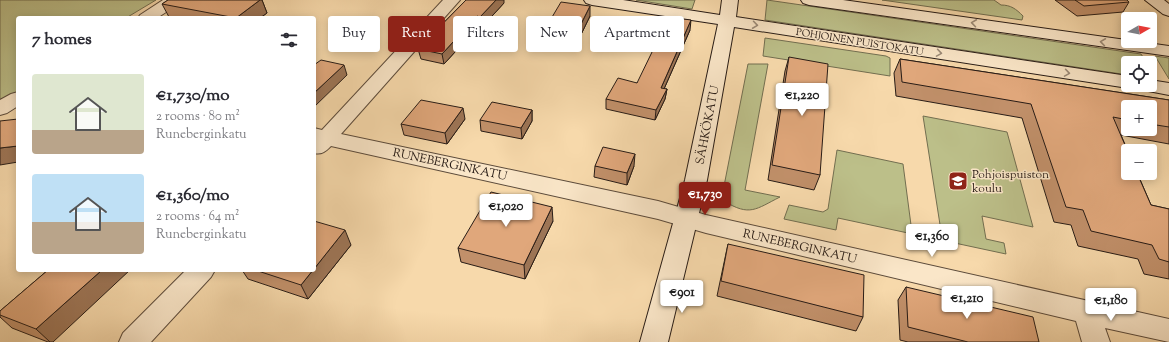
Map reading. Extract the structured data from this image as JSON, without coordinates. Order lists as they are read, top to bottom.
{
  "streets": {
    "street": ["POHJOINEN PUISTOKATU", "SÄHKÖKATU", "RUNEBERGINKATU"]
  },
  "crossings": [
    ["POHJOINEN PUISTOKATU", "SÄHKÖKATU"],
    ["SÄHKÖKATU", "RUNEBERGINKATU"]
  ],
  "places": {
    "school or university": ["Pohjoispuiston koulu"]
  },
  "north": "right",
  "page": {
    "map_buttons": ["+", "−"],
    "chip": [
      "Buy",
      "Rent",
      "Filters",
      "New",
      "Apartment"
    ],
    "heading": "7 homes",
    "list": [
      {
        "name": "€1,730/mo",
        "note": "2 rooms · 80 m² · Runeberginkatu"
      },
      {
        "name": "€1,360/mo",
        "note": "2 rooms · 64 m² · Runeberginkatu"
      }
    ],
    "price": [
      "€1,220",
      "€1,730",
      "€1,020",
      "€1,360",
      "€901",
      "€1,210",
      "€1,180"
    ]
  }
}
